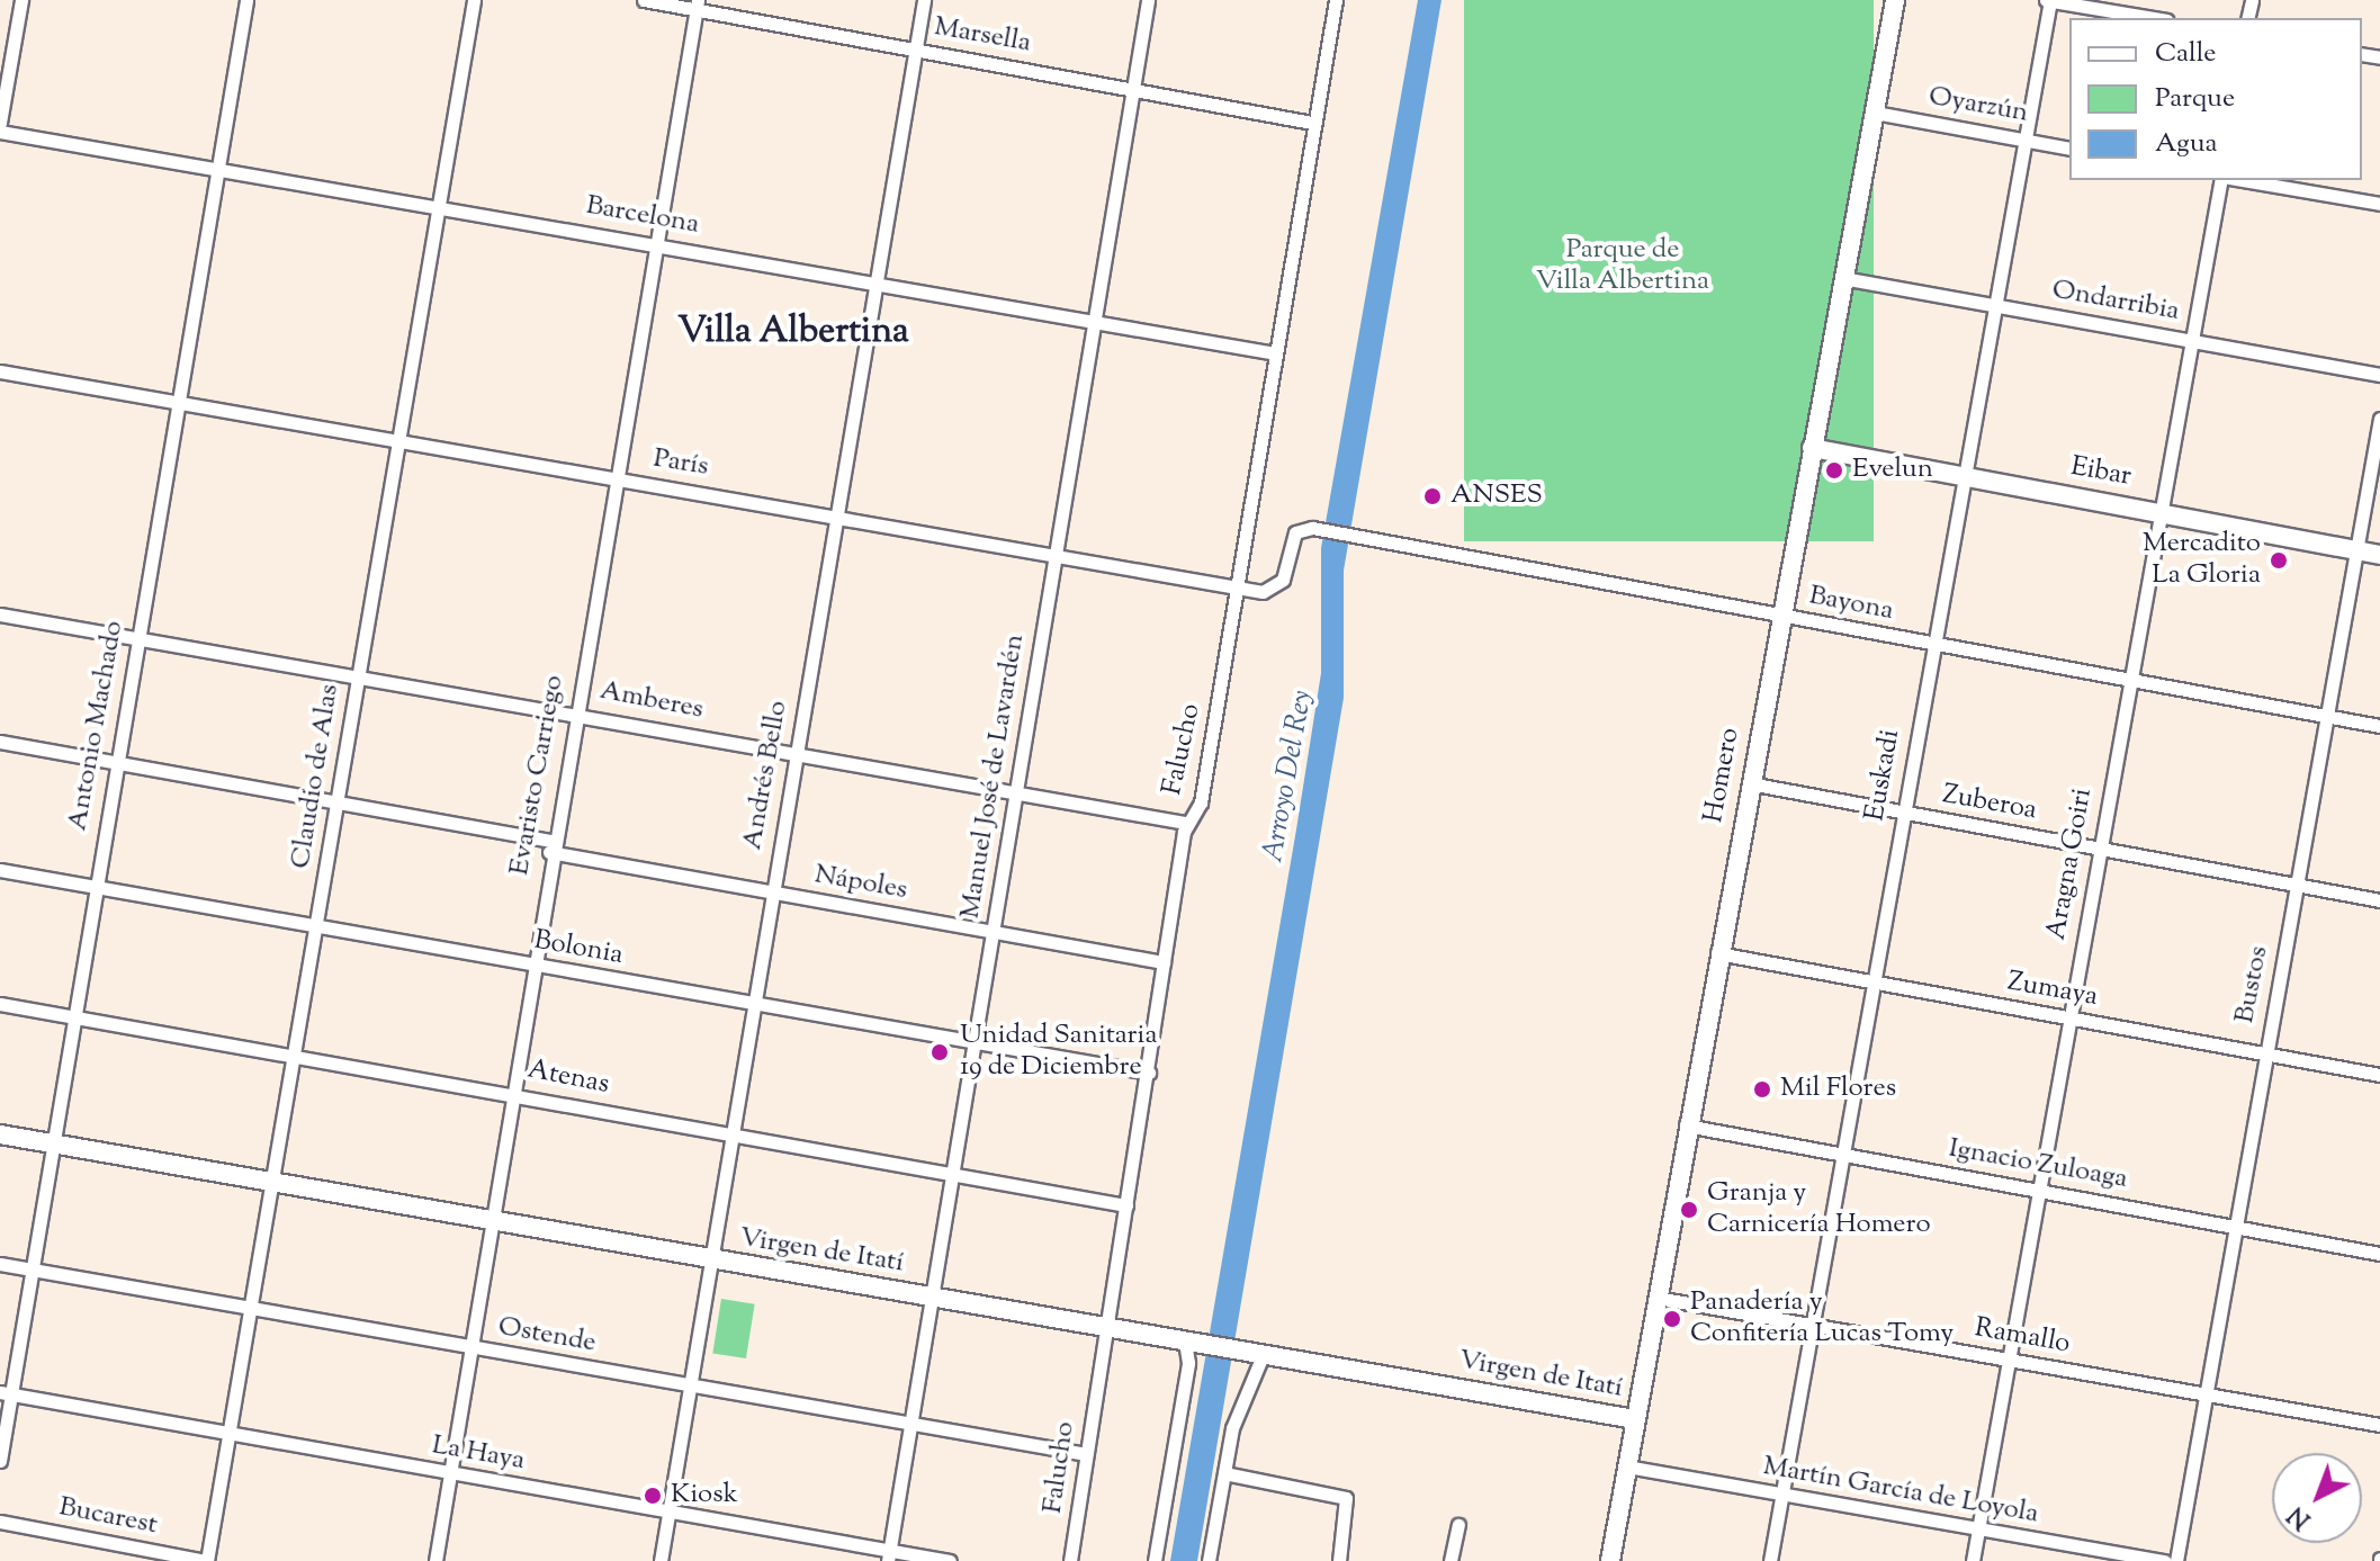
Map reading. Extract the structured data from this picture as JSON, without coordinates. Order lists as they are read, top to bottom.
{
  "streets": {
    "street": [
      "Marsella",
      "Oyarzún",
      "Barcelona",
      "Ondarribia",
      "París",
      "Eibar",
      "Bayona",
      "Amberes",
      "Antonio Machado",
      "Falucho",
      "Evaristo Carriego",
      "Andrés Bello",
      "Homero",
      "Euskadi",
      "Claudio de Alas",
      "Manuel José de Lavardén",
      "Zuberoa",
      "Aragna Goiri",
      "Nápoles",
      "Bolonia",
      "Bustos",
      "Zumaya",
      "Atenas",
      "Ignacio Zuloaga",
      "Virgen de Itatí",
      "Ostende",
      "Ramallo",
      "La Haya",
      "Martín García de Loyola",
      "Bucarest"
    ]
  },
  "crossings": [
    ["Marsella", "Falucho"],
    ["Marsella", "Evaristo Carriego"],
    ["Marsella", "Andrés Bello"],
    ["Marsella", "Manuel José de Lavardén"],
    ["Oyarzún", "Homero"],
    ["Oyarzún", "Euskadi"],
    ["Barcelona", "Antonio Machado"],
    ["Barcelona", "Falucho"],
    ["Barcelona", "Evaristo Carriego"],
    ["Barcelona", "Andrés Bello"],
    ["Barcelona", "Claudio de Alas"],
    ["Barcelona", "Manuel José de Lavardén"],
    ["Ondarribia", "Homero"],
    ["Ondarribia", "Euskadi"],
    ["Ondarribia", "Aragna Goiri"],
    ["París", "Bayona"],
    ["París", "Antonio Machado"],
    ["París", "Falucho"],
    ["París", "Evaristo Carriego"],
    ["París", "Andrés Bello"],
    ["París", "Claudio de Alas"],
    ["París", "Manuel José de Lavardén"],
    ["Eibar", "Homero"],
    ["Eibar", "Euskadi"],
    ["Eibar", "Aragna Goiri"],
    ["Eibar", "Bustos"],
    ["Bayona", "Homero"],
    ["Bayona", "Euskadi"],
    ["Bayona", "Aragna Goiri"],
    ["Bayona", "Bustos"],
    ["Amberes", "Antonio Machado"],
    ["Amberes", "Falucho"],
    ["Amberes", "Evaristo Carriego"],
    ["Amberes", "Andrés Bello"],
    ["Amberes", "Claudio de Alas"],
    ["Amberes", "Manuel José de Lavardén"],
    ["Antonio Machado", "Nápoles"],
    ["Antonio Machado", "Bolonia"],
    ["Antonio Machado", "Atenas"],
    ["Antonio Machado", "Virgen de Itatí"],
    ["Antonio Machado", "Ostende"],
    ["Antonio Machado", "La Haya"],
    ["Falucho", "Nápoles"],
    ["Falucho", "Bolonia"],
    ["Falucho", "Atenas"],
    ["Falucho", "Virgen de Itatí"],
    ["Falucho", "Ostende"],
    ["Evaristo Carriego", "Nápoles"],
    ["Evaristo Carriego", "Bolonia"],
    ["Evaristo Carriego", "Atenas"],
    ["Evaristo Carriego", "Virgen de Itatí"],
    ["Evaristo Carriego", "Ostende"],
    ["Evaristo Carriego", "La Haya"],
    ["Andrés Bello", "Nápoles"],
    ["Andrés Bello", "Bolonia"],
    ["Andrés Bello", "Atenas"],
    ["Andrés Bello", "Virgen de Itatí"],
    ["Andrés Bello", "Ostende"],
    ["Andrés Bello", "La Haya"],
    ["Homero", "Zuberoa"],
    ["Homero", "Zumaya"],
    ["Homero", "Ignacio Zuloaga"],
    ["Homero", "Virgen de Itatí"],
    ["Homero", "Ramallo"],
    ["Homero", "Martín García de Loyola"],
    ["Euskadi", "Zuberoa"],
    ["Euskadi", "Zumaya"],
    ["Euskadi", "Ignacio Zuloaga"],
    ["Euskadi", "Ramallo"],
    ["Euskadi", "Martín García de Loyola"],
    ["Claudio de Alas", "Nápoles"],
    ["Claudio de Alas", "Bolonia"],
    ["Claudio de Alas", "Atenas"],
    ["Claudio de Alas", "Virgen de Itatí"],
    ["Claudio de Alas", "Ostende"],
    ["Claudio de Alas", "La Haya"],
    ["Claudio de Alas", "Bucarest"],
    ["Manuel José de Lavardén", "Nápoles"],
    ["Manuel José de Lavardén", "Bolonia"],
    ["Manuel José de Lavardén", "Atenas"],
    ["Manuel José de Lavardén", "Virgen de Itatí"],
    ["Manuel José de Lavardén", "Ostende"],
    ["Manuel José de Lavardén", "La Haya"],
    ["Zuberoa", "Aragna Goiri"],
    ["Zuberoa", "Bustos"],
    ["Aragna Goiri", "Zumaya"],
    ["Aragna Goiri", "Ignacio Zuloaga"],
    ["Aragna Goiri", "Ramallo"],
    ["Aragna Goiri", "Martín García de Loyola"],
    ["Bustos", "Zumaya"],
    ["Bustos", "Ignacio Zuloaga"],
    ["Bustos", "Ramallo"]
  ],
  "districts": ["Villa Albertina"],
  "water": ["Arroyo Del Rey"],
  "parks": ["Parque de Villa Albertina"],
  "places": [
    "Evelun",
    "ANSES",
    "Mercadito La Gloria",
    "Unidad Sanitaria 19 de Diciembre",
    "Mil Flores",
    "Granja y Carnicería Homero",
    "Panadería y Confitería Lucas Tomy",
    "Kiosk"
  ],
  "legend": ["Calle", "Parque", "Agua"],
  "north": "bottom left"
}
